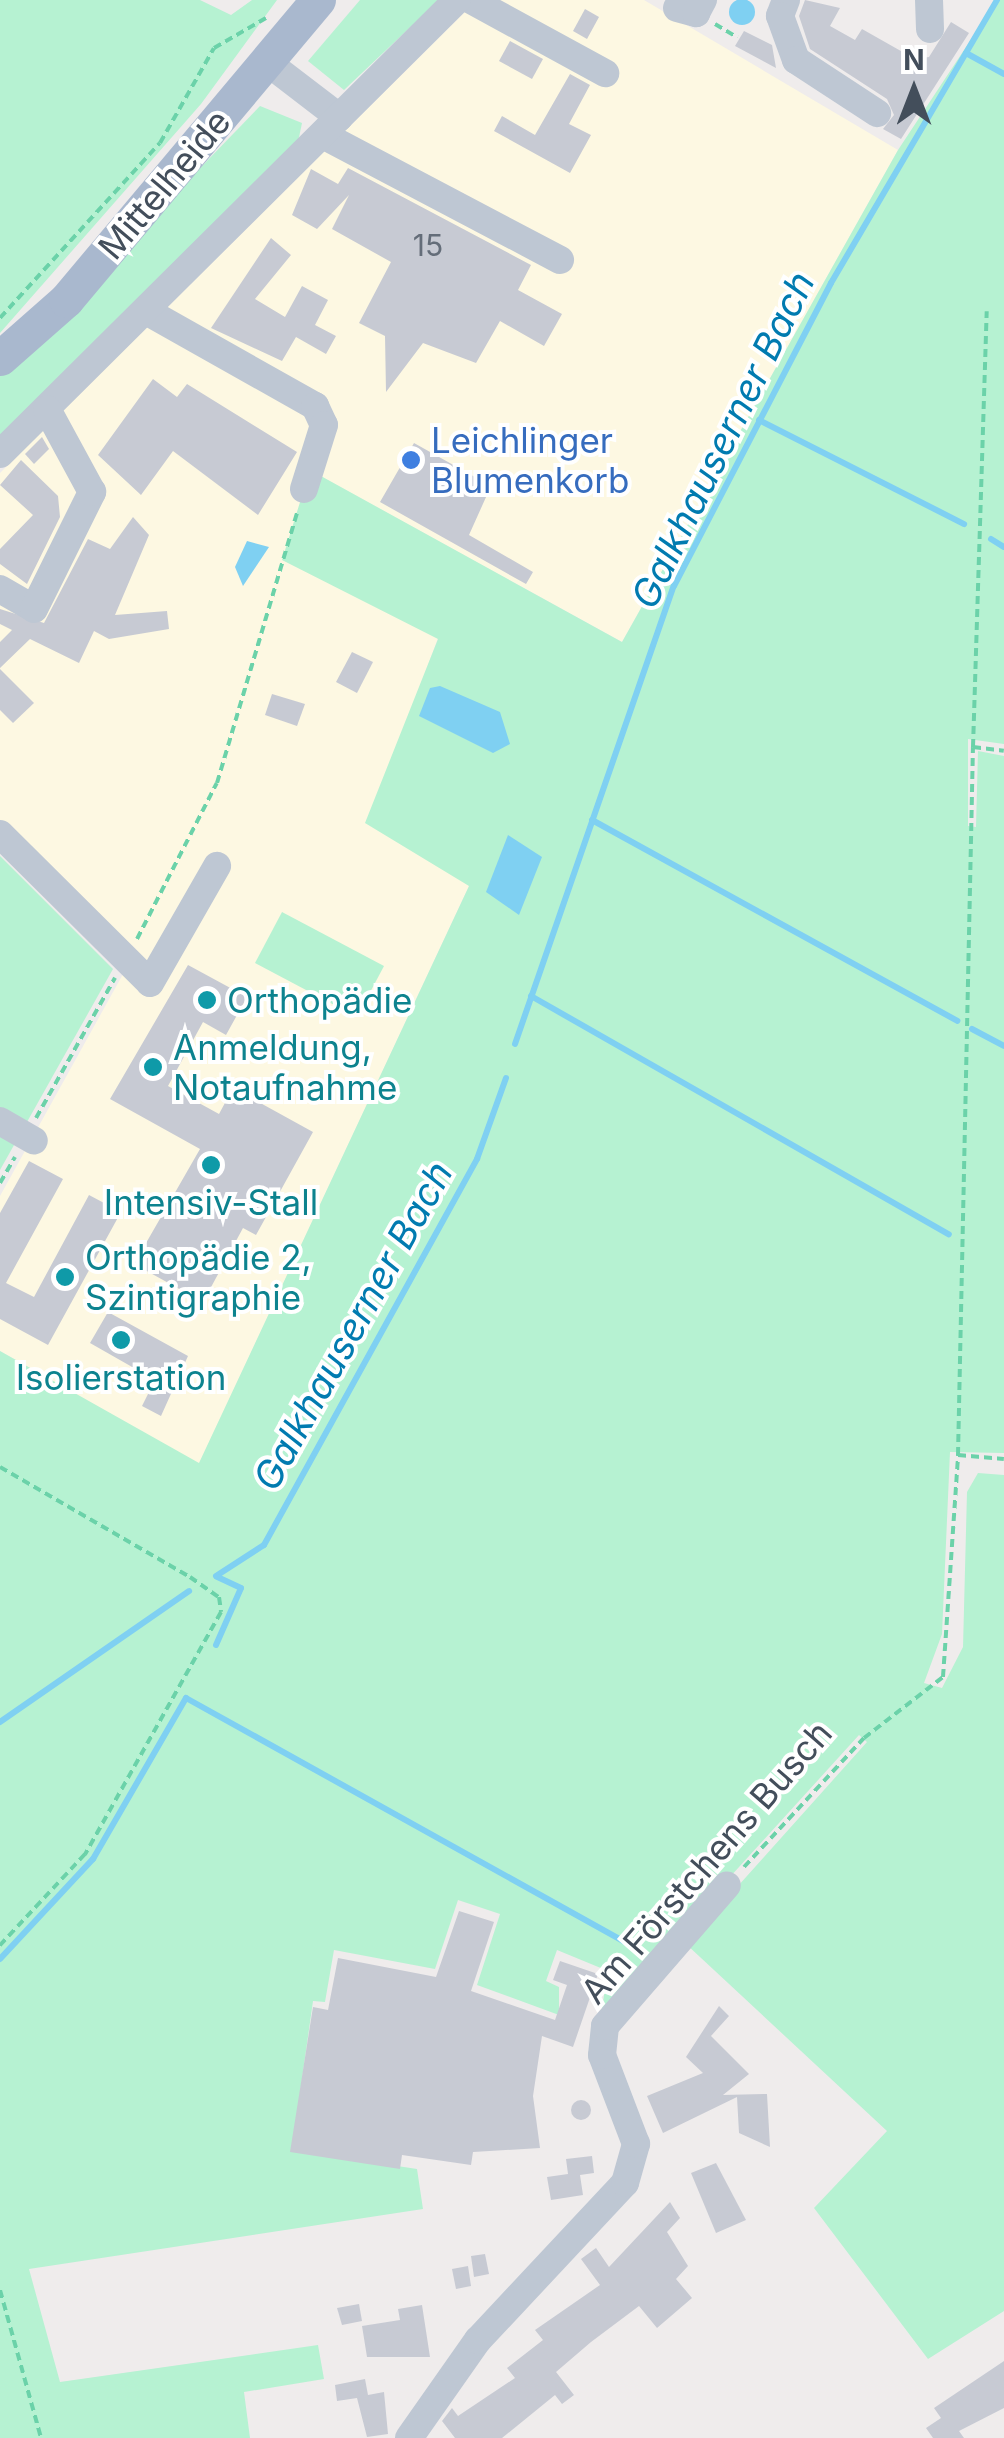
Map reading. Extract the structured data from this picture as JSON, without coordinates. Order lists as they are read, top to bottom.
{
  "streets": {
    "main road": ["Mittelheide"],
    "street": ["Am Förstchens Busch"]
  },
  "water": ["Galkhauserner Bach"],
  "places": [
    "Leichlinger Blumenkorb",
    "Orthopädie",
    "Anmeldung, Notaufnahme",
    "Intensiv-Stall",
    "Orthopädie 2, Szintigraphie",
    "Isolierstation"
  ],
  "house_numbers": ["15"],
  "north": "top"
}
